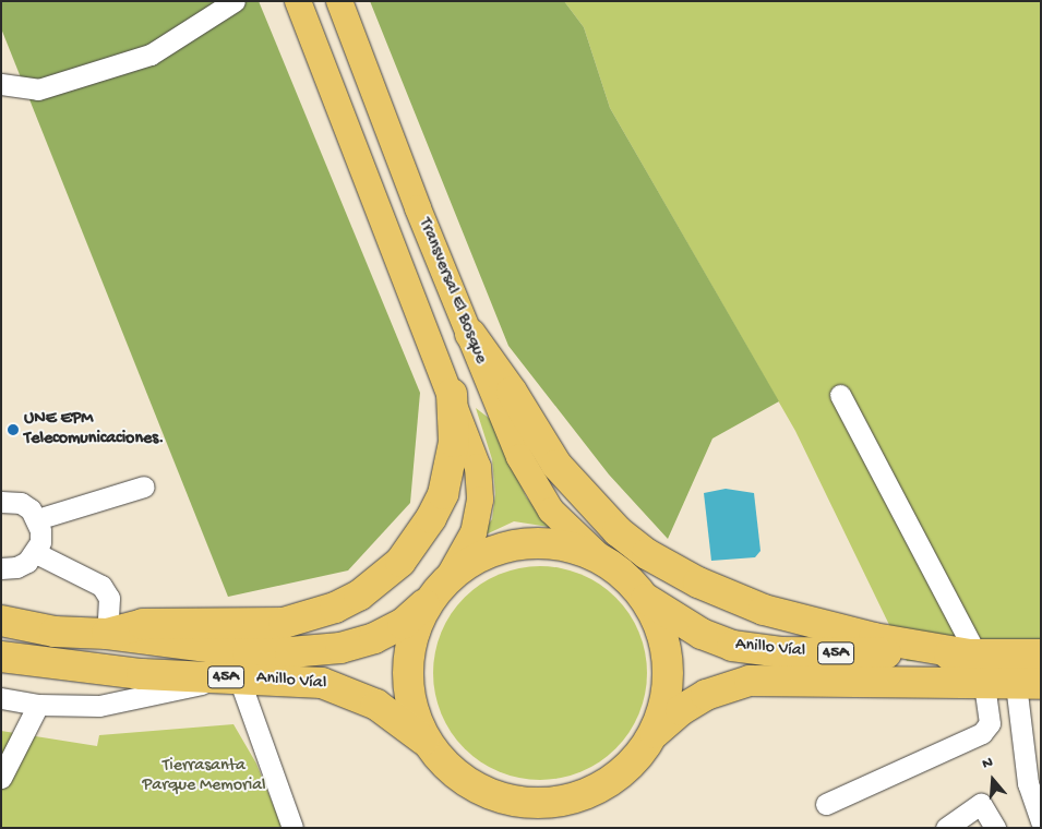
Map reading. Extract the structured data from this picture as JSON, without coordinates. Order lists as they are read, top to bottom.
{
  "streets": {
    "highway": ["Anillo Víal", "45A"],
    "main road": ["Transversal El Bosque"]
  },
  "crossings": [
    ["Transversal El Bosque", "Anillo Víal"]
  ],
  "parks": ["Tierrasanta Parque Memorial"],
  "places": ["UNE EPM Telecomunicaciones."],
  "north": "top"
}
